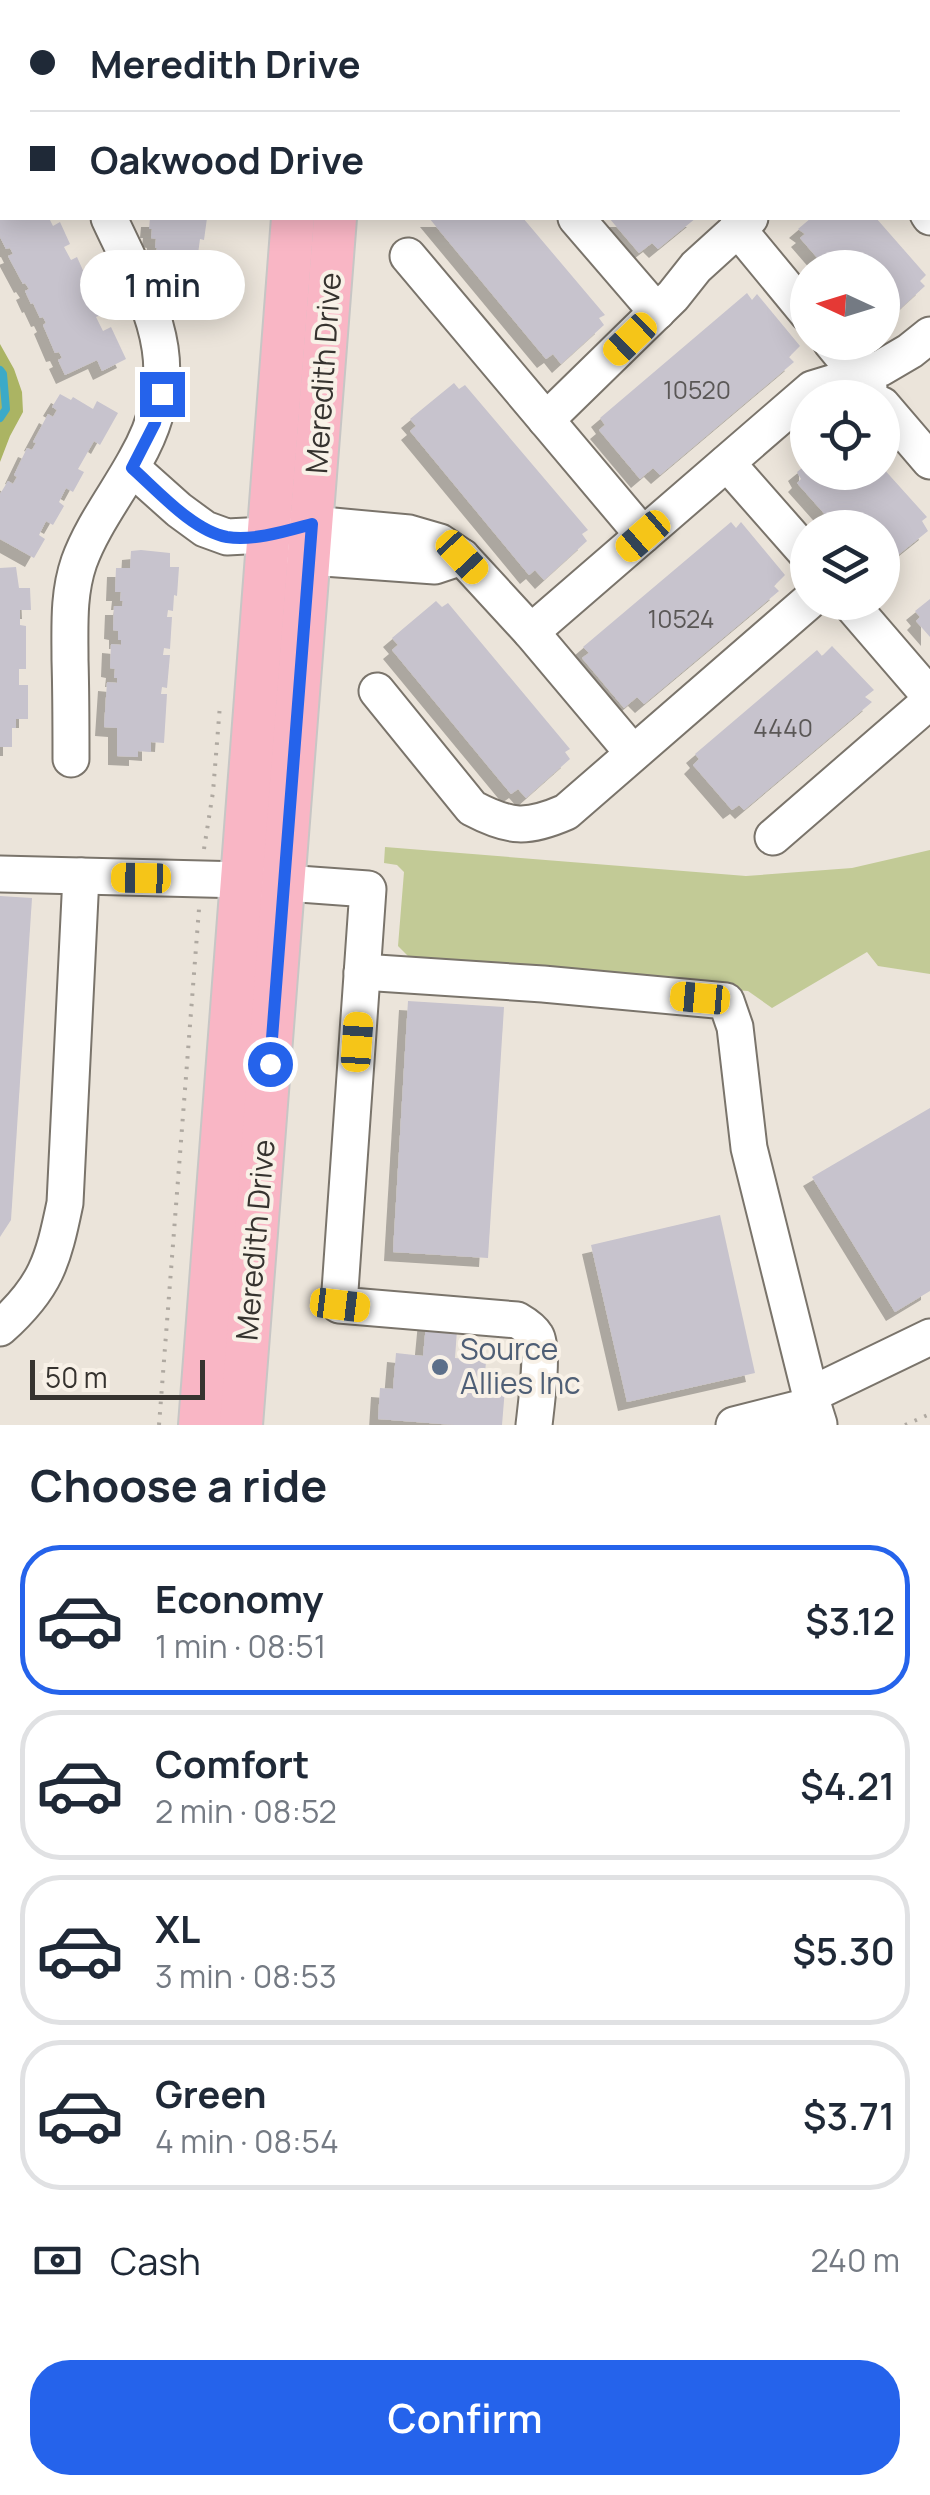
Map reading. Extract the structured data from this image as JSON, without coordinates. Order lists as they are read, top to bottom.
{
  "streets": {
    "main road": ["Meredith Drive"]
  },
  "places": ["Source Allies Inc"],
  "house_numbers": ["10520", "10524", "4440"],
  "scale_bar": "50 m",
  "north": "left",
  "page": {
    "banner": ["Meredith Drive", "Oakwood Drive"],
    "bubble": "1 min",
    "scale": "50 m",
    "heading": "Choose a ride",
    "list": [
      {
        "name": "Economy",
        "note": "1 min · 08:51",
        "value": "$3.12"
      },
      {
        "name": "Comfort",
        "note": "2 min · 08:52",
        "value": "$4.21"
      },
      {
        "name": "XL",
        "note": "3 min · 08:53",
        "value": "$5.30"
      },
      {
        "name": "Green",
        "note": "4 min · 08:54",
        "value": "$3.71"
      }
    ],
    "pay": ["Cash", "240 m"],
    "buttons": "Confirm"
  }
}
